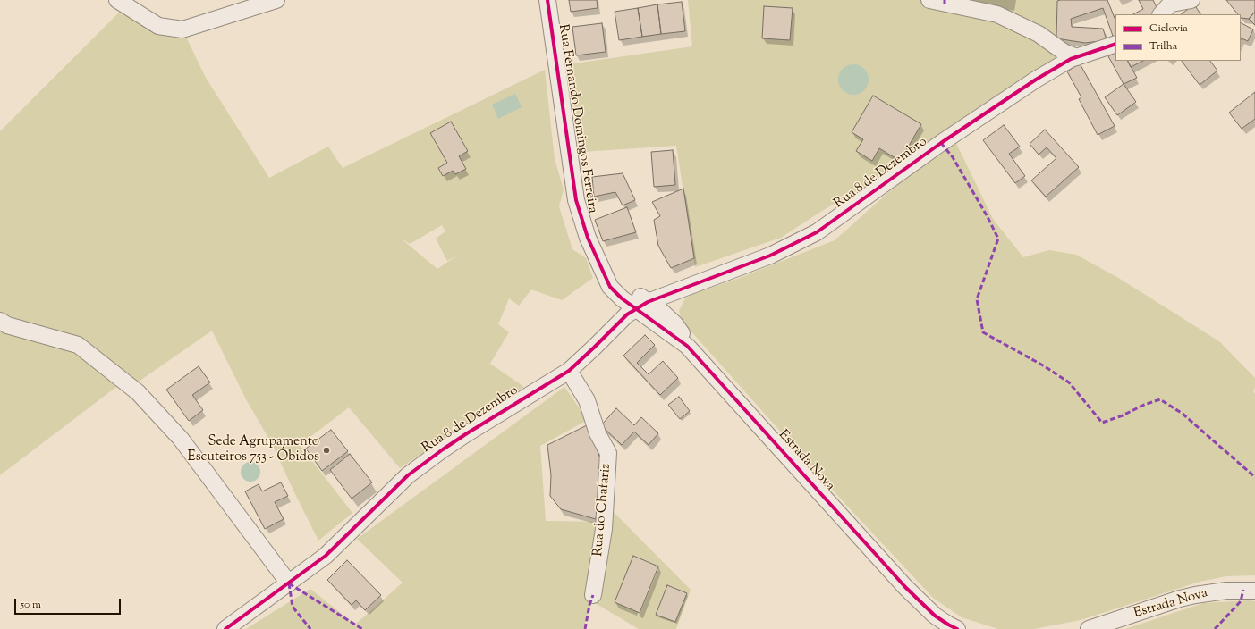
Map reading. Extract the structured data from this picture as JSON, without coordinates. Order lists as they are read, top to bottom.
{
  "streets": {
    "street": [
      "Rua Fernando Domingos Ferreira",
      "Rua 8 de Dezembro",
      "Estrada Nova",
      "Rua do Chafariz"
    ]
  },
  "crossings": [
    ["Rua Fernando Domingos Ferreira", "Rua 8 de Dezembro"],
    ["Rua Fernando Domingos Ferreira", "Estrada Nova"],
    ["Rua 8 de Dezembro", "Estrada Nova"],
    ["Rua 8 de Dezembro", "Rua do Chafariz"]
  ],
  "places": ["Sede Agrupamento Escuteiros 753 - Óbidos"],
  "legend": ["Ciclovia", "Trilha"],
  "scale_bar": "50 m"
}
